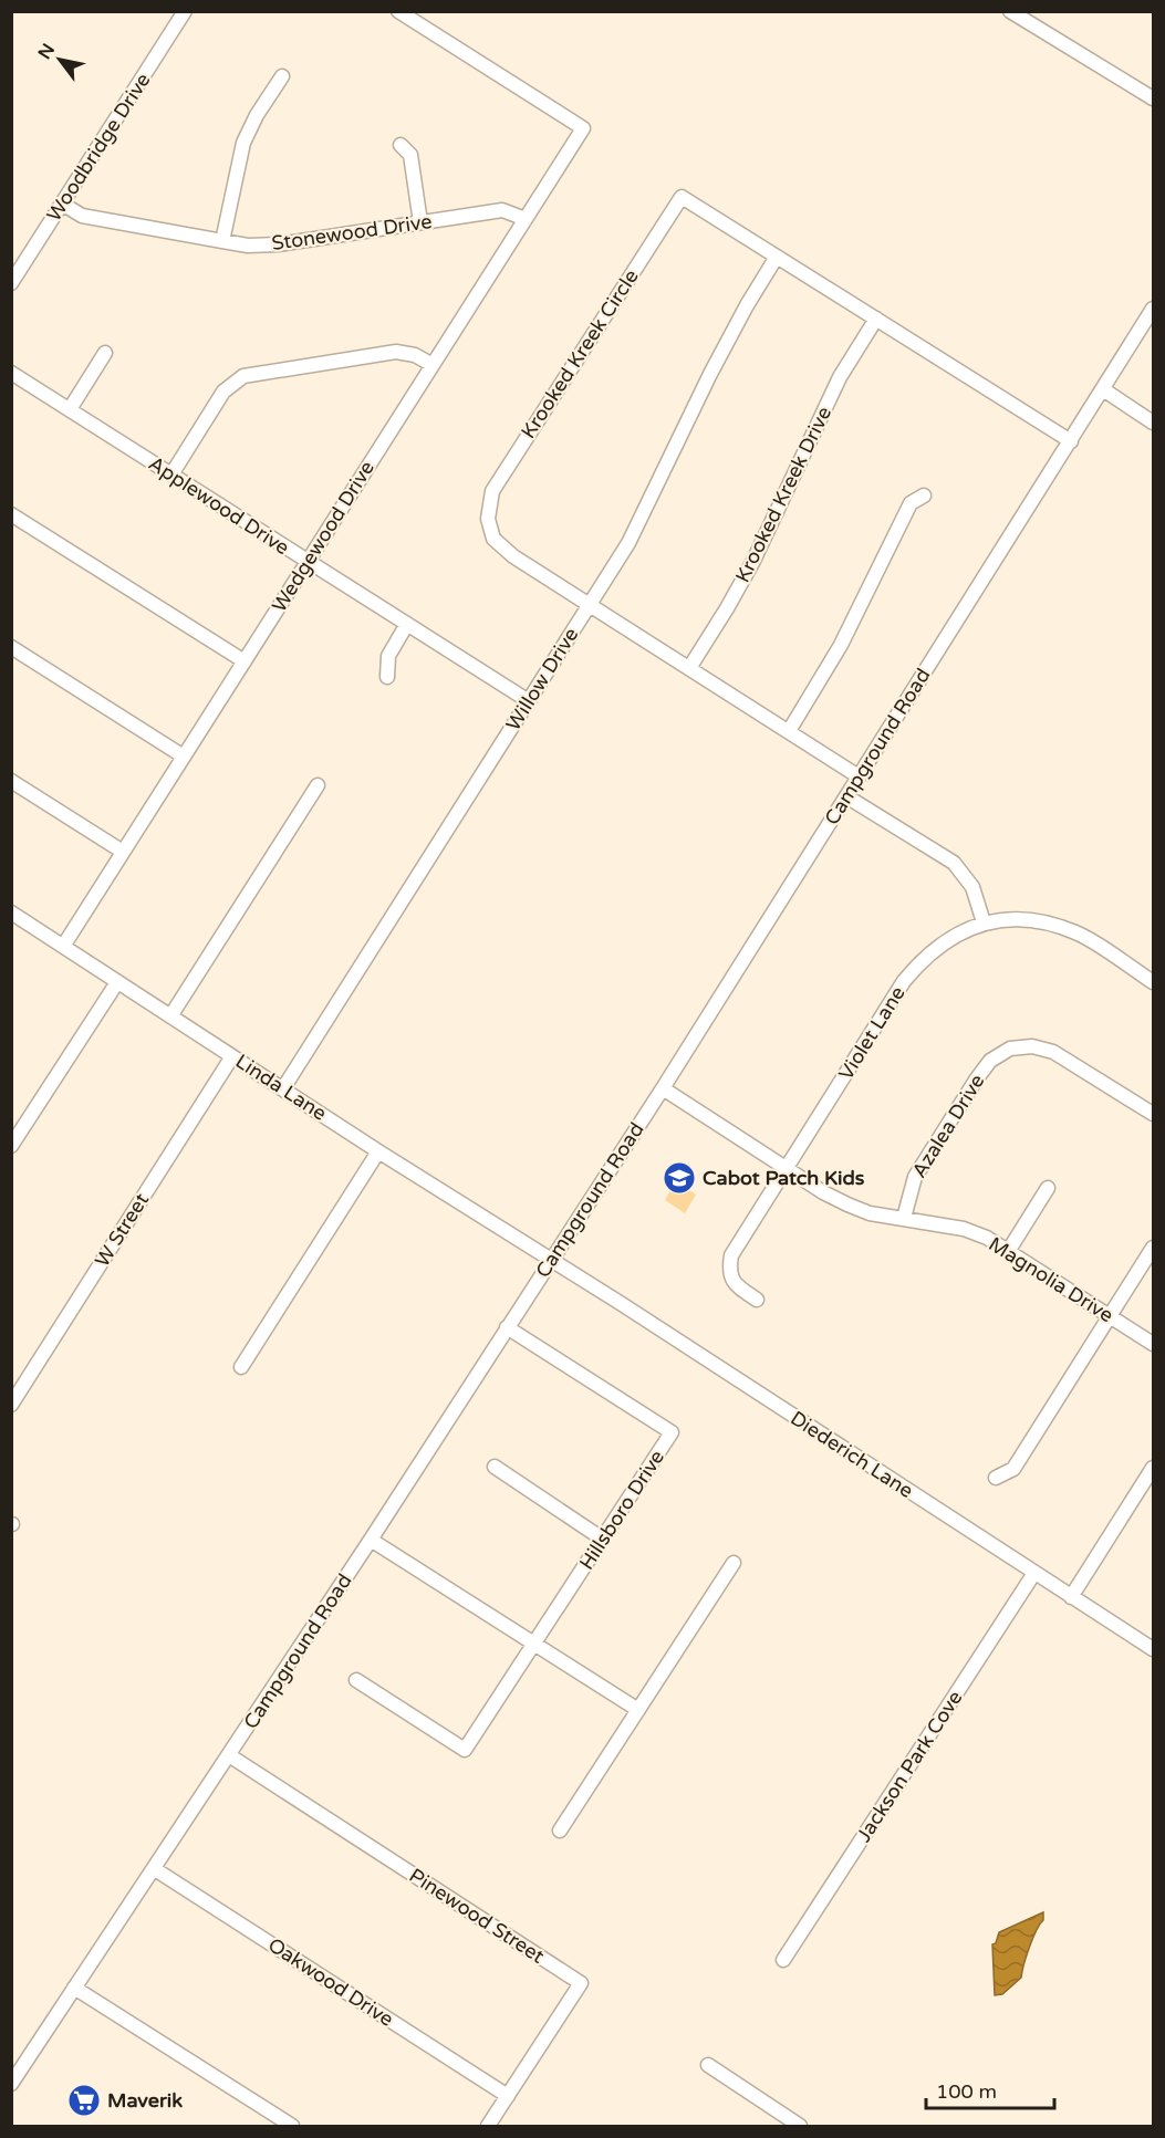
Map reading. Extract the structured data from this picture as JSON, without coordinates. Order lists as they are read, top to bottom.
{
  "streets": {
    "street": [
      "Woodbridge Drive",
      "Stonewood Drive",
      "Krooked Kreek Circle",
      "Krooked Kreek Drive",
      "Applewood Drive",
      "Wedgewood Drive",
      "Willow Drive",
      "Campground Road",
      "Violet Lane",
      "Linda Lane",
      "Azalea Drive",
      "W Street",
      "Magnolia Drive",
      "Diederich Lane",
      "Hillsboro Drive",
      "Jackson Park Cove",
      "Pinewood Street",
      "Oakwood Drive"
    ]
  },
  "crossings": [
    ["Woodbridge Drive", "Stonewood Drive"],
    ["Stonewood Drive", "Wedgewood Drive"],
    ["Krooked Kreek Circle", "Krooked Kreek Drive"],
    ["Krooked Kreek Circle", "Willow Drive"],
    ["Krooked Kreek Circle", "Campground Road"],
    ["Applewood Drive", "Wedgewood Drive"],
    ["Applewood Drive", "Willow Drive"],
    ["Wedgewood Drive", "Linda Lane"],
    ["Willow Drive", "Linda Lane"],
    ["Campground Road", "Linda Lane"],
    ["Campground Road", "Magnolia Drive"],
    ["Campground Road", "Diederich Lane"],
    ["Campground Road", "Hillsboro Drive"],
    ["Campground Road", "Pinewood Street"],
    ["Campground Road", "Oakwood Drive"],
    ["Violet Lane", "Magnolia Drive"],
    ["Linda Lane", "W Street"],
    ["Linda Lane", "Diederich Lane"],
    ["Azalea Drive", "Magnolia Drive"],
    ["Diederich Lane", "Jackson Park Cove"],
    ["Pinewood Street", "Oakwood Drive"]
  ],
  "places": {
    "school or university": ["Cabot Patch Kids"],
    "supermarket": ["Maverik"]
  },
  "scale_bar": "100 m",
  "north": "top left"
}
